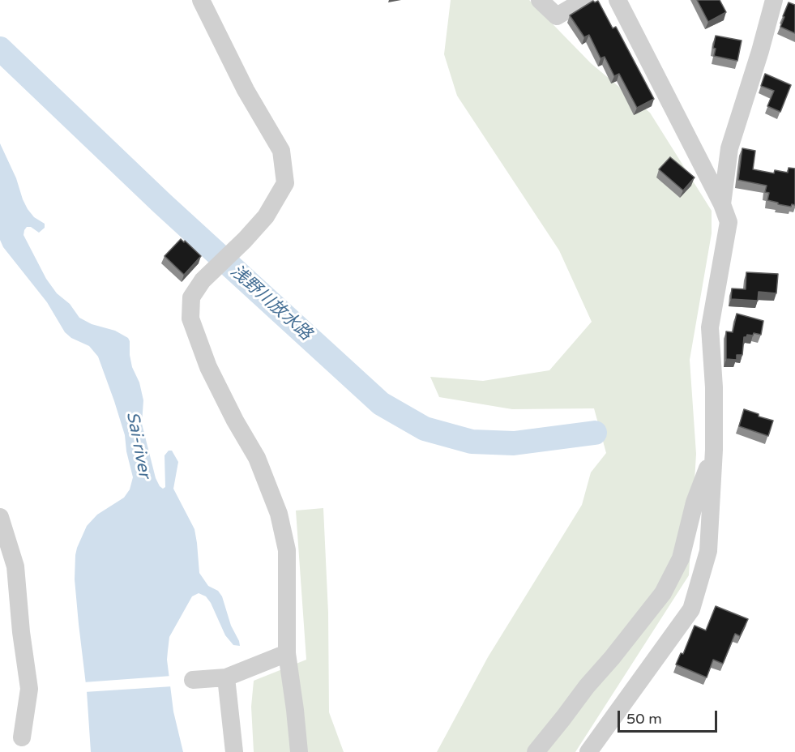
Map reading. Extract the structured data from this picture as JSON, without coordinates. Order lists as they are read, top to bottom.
{
  "water": ["浅野川放水路", "Sai-river"],
  "scale_bar": "50 m"
}
